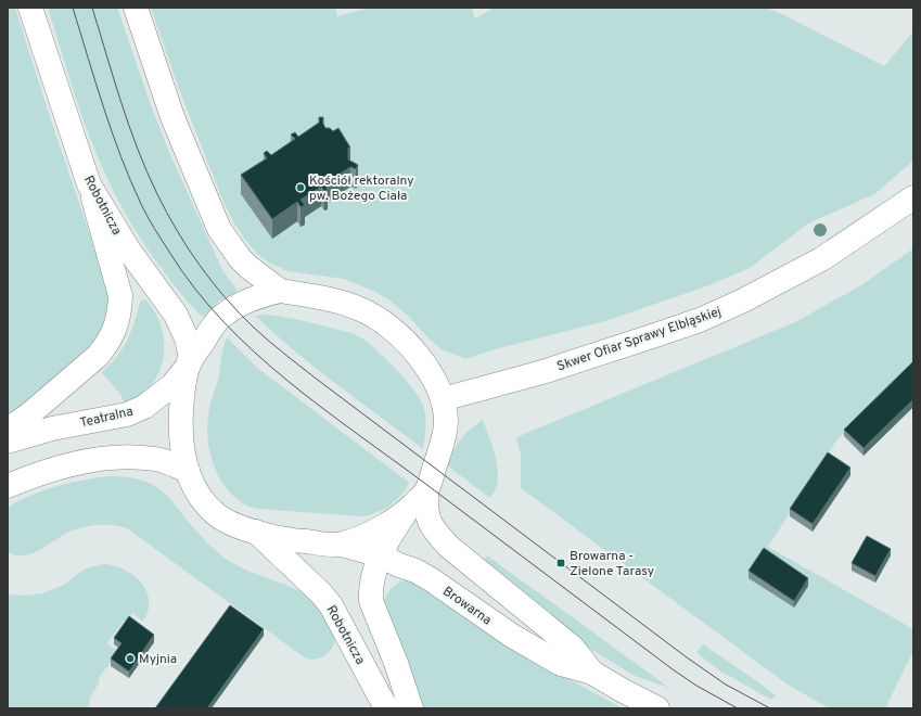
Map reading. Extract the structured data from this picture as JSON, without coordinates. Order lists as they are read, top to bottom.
{
  "streets": {
    "main road": [
      "Robotnicza",
      "Skwer Ofiar Sprawy Elbląskiej",
      "Teatralna",
      "Browarna"
    ]
  },
  "crossings": [
    ["Robotnicza", "Teatralna"]
  ],
  "places": {
    "other": ["Kościół rektoralny pw. Bożego Ciała", "Myjnia"],
    "transit": ["Browarna - Zielone Tarasy"]
  }
}
